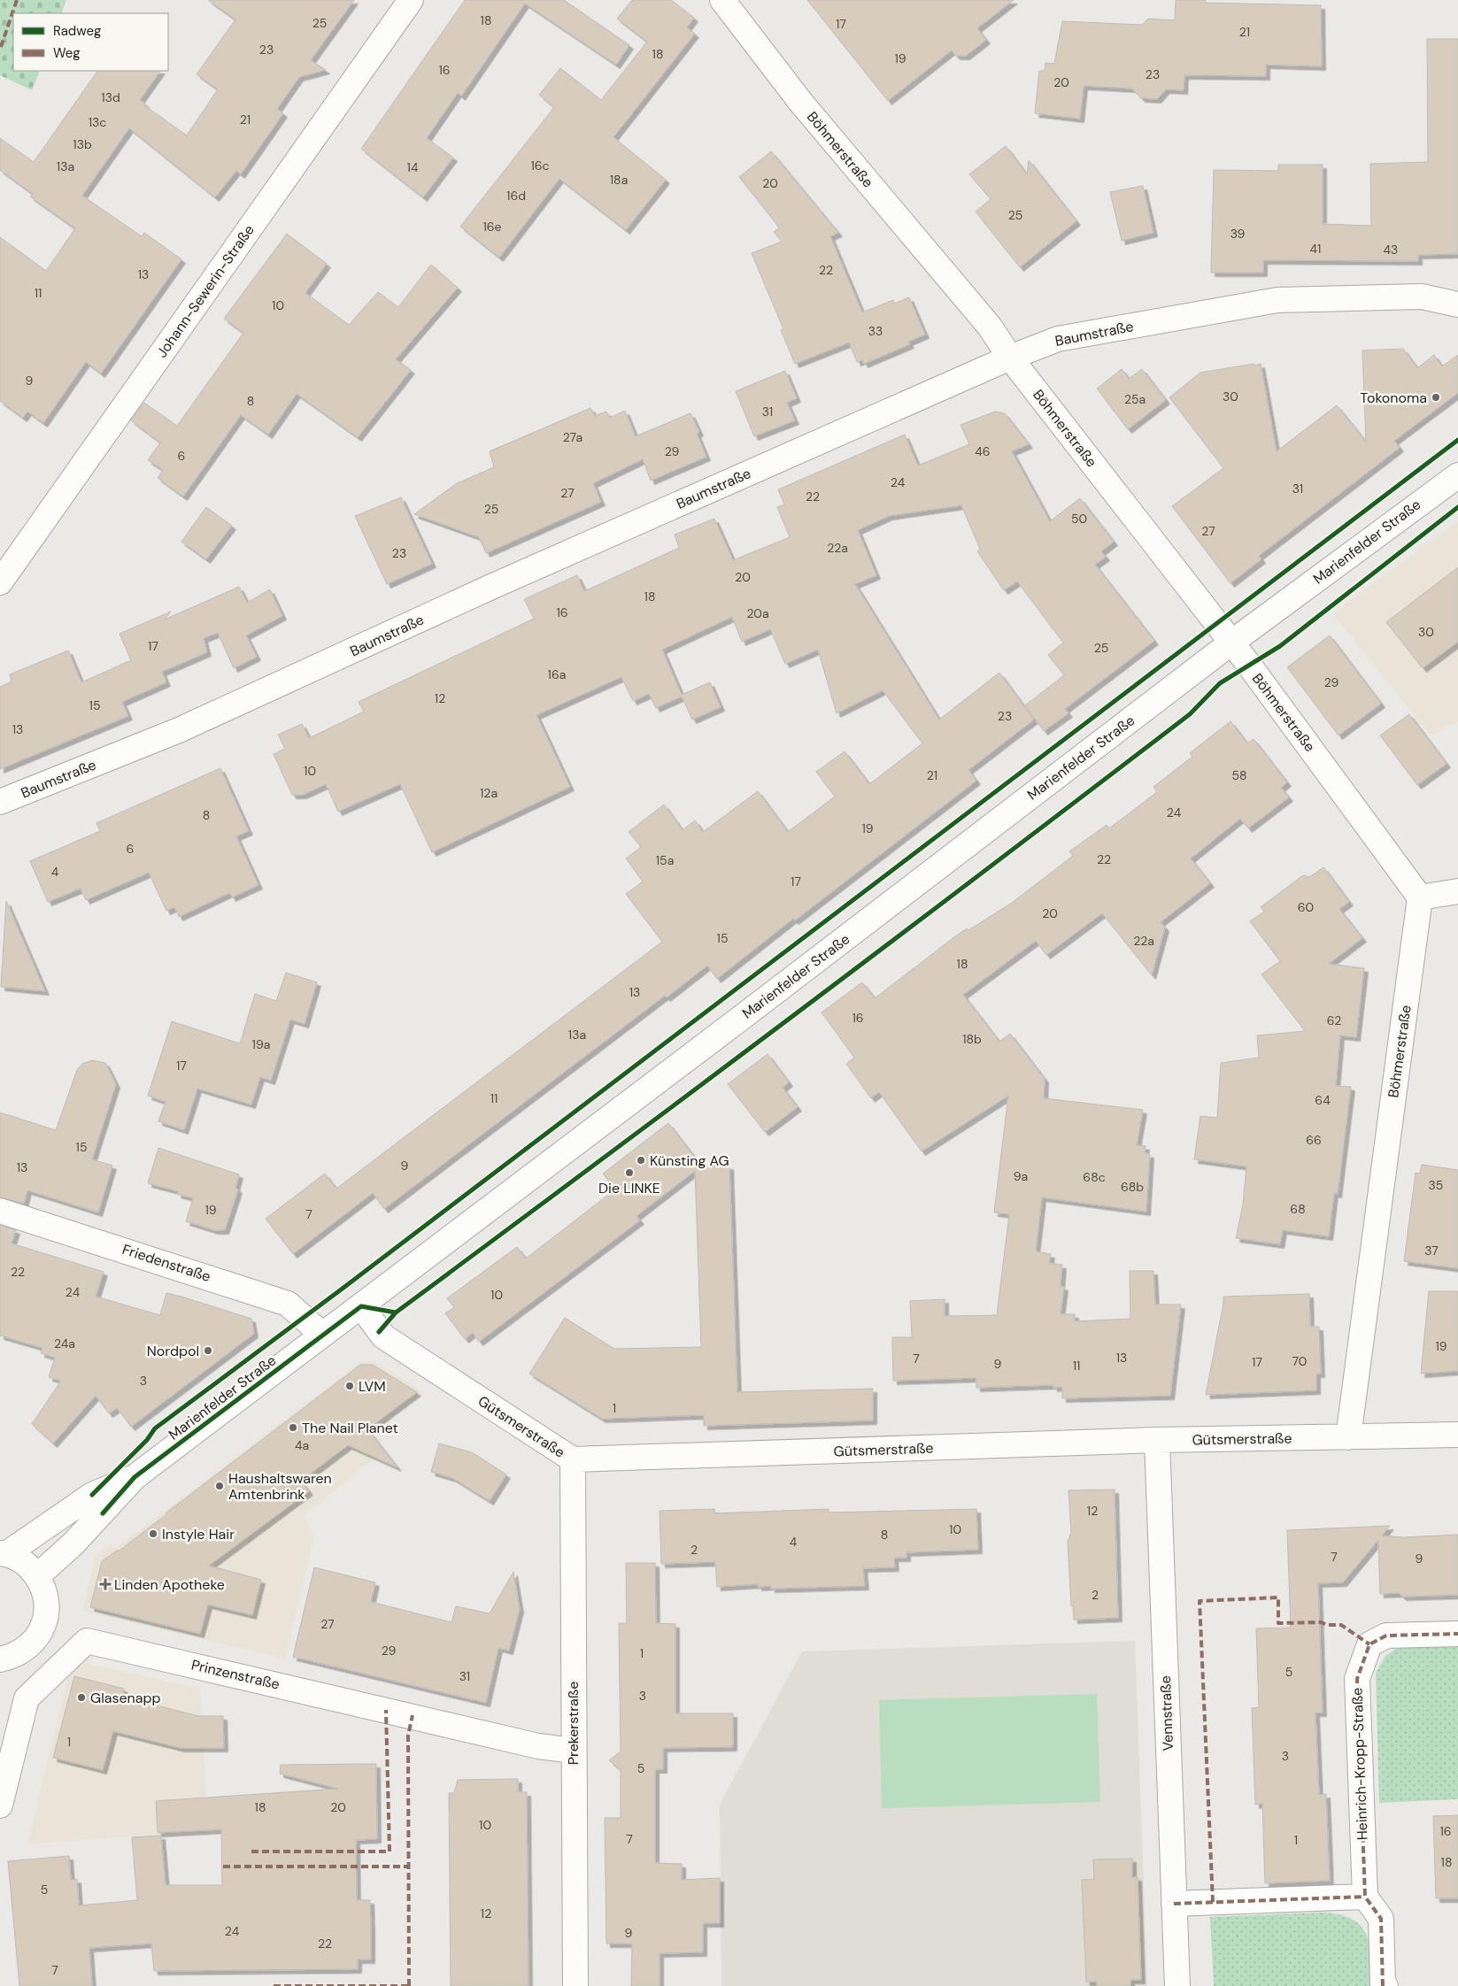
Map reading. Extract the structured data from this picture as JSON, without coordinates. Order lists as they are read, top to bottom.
{
  "streets": {
    "street": [
      "Böhmerstraße",
      "Johann-Sewerin-Straße",
      "Baumstraße",
      "Marienfelder Straße",
      "Friedenstraße",
      "Gütsmerstraße",
      "Prinzenstraße",
      "Vennstraße",
      "Prekerstraße",
      "Heinrich-Kropp-Straße"
    ]
  },
  "crossings": [
    ["Böhmerstraße", "Baumstraße"],
    ["Böhmerstraße", "Marienfelder Straße"],
    ["Böhmerstraße", "Gütsmerstraße"],
    ["Marienfelder Straße", "Friedenstraße"],
    ["Marienfelder Straße", "Gütsmerstraße"],
    ["Gütsmerstraße", "Vennstraße"],
    ["Gütsmerstraße", "Prekerstraße"],
    ["Prinzenstraße", "Prekerstraße"]
  ],
  "places": {
    "other": [
      "Tokonoma",
      "Künsting AG",
      "Die LINKE",
      "Nordpol",
      "LVM",
      "The Nail Planet",
      "Haushaltswaren Amtenbrink",
      "Instyle Hair",
      "Glasenapp"
    ],
    "health": ["Linden Apotheke"]
  },
  "house_numbers": [
    "18",
    "25",
    "17",
    "21",
    "23",
    "18",
    "19",
    "16",
    "23",
    "20",
    "13d",
    "21",
    "13c",
    "13b",
    "16c",
    "13a",
    "14",
    "18a",
    "20",
    "16d",
    "25",
    "16e",
    "39",
    "41",
    "43",
    "22",
    "13",
    "11",
    "10",
    "33",
    "9",
    "30",
    "25a",
    "8",
    "31",
    "27a",
    "29",
    "46",
    "6",
    "24",
    "31",
    "27",
    "22",
    "25",
    "50",
    "27",
    "22a",
    "23",
    "20",
    "18",
    "16",
    "20a",
    "30",
    "17",
    "25",
    "16a",
    "29",
    "12",
    "15",
    "23",
    "13",
    "10",
    "21",
    "58",
    "12a",
    "24",
    "8",
    "19",
    "6",
    "22",
    "15a",
    "4",
    "17",
    "60",
    "20",
    "15",
    "22a",
    "18",
    "13",
    "16",
    "62",
    "13a",
    "18b",
    "19a",
    "17",
    "11",
    "64",
    "66",
    "15",
    "9",
    "13",
    "9a",
    "68c",
    "35",
    "68b",
    "68",
    "19",
    "7",
    "37",
    "22",
    "24",
    "10",
    "24a",
    "19",
    "13",
    "7",
    "70",
    "17",
    "9",
    "11",
    "3",
    "1",
    "4a",
    "12",
    "10",
    "8",
    "4",
    "2",
    "7",
    "9",
    "2",
    "27",
    "29",
    "1",
    "5",
    "31",
    "3",
    "1",
    "3",
    "5",
    "18",
    "20",
    "10",
    "16",
    "7",
    "1",
    "18",
    "5",
    "12",
    "24",
    "9",
    "22",
    "7"
  ],
  "legend": ["Radweg", "Weg"]
}
